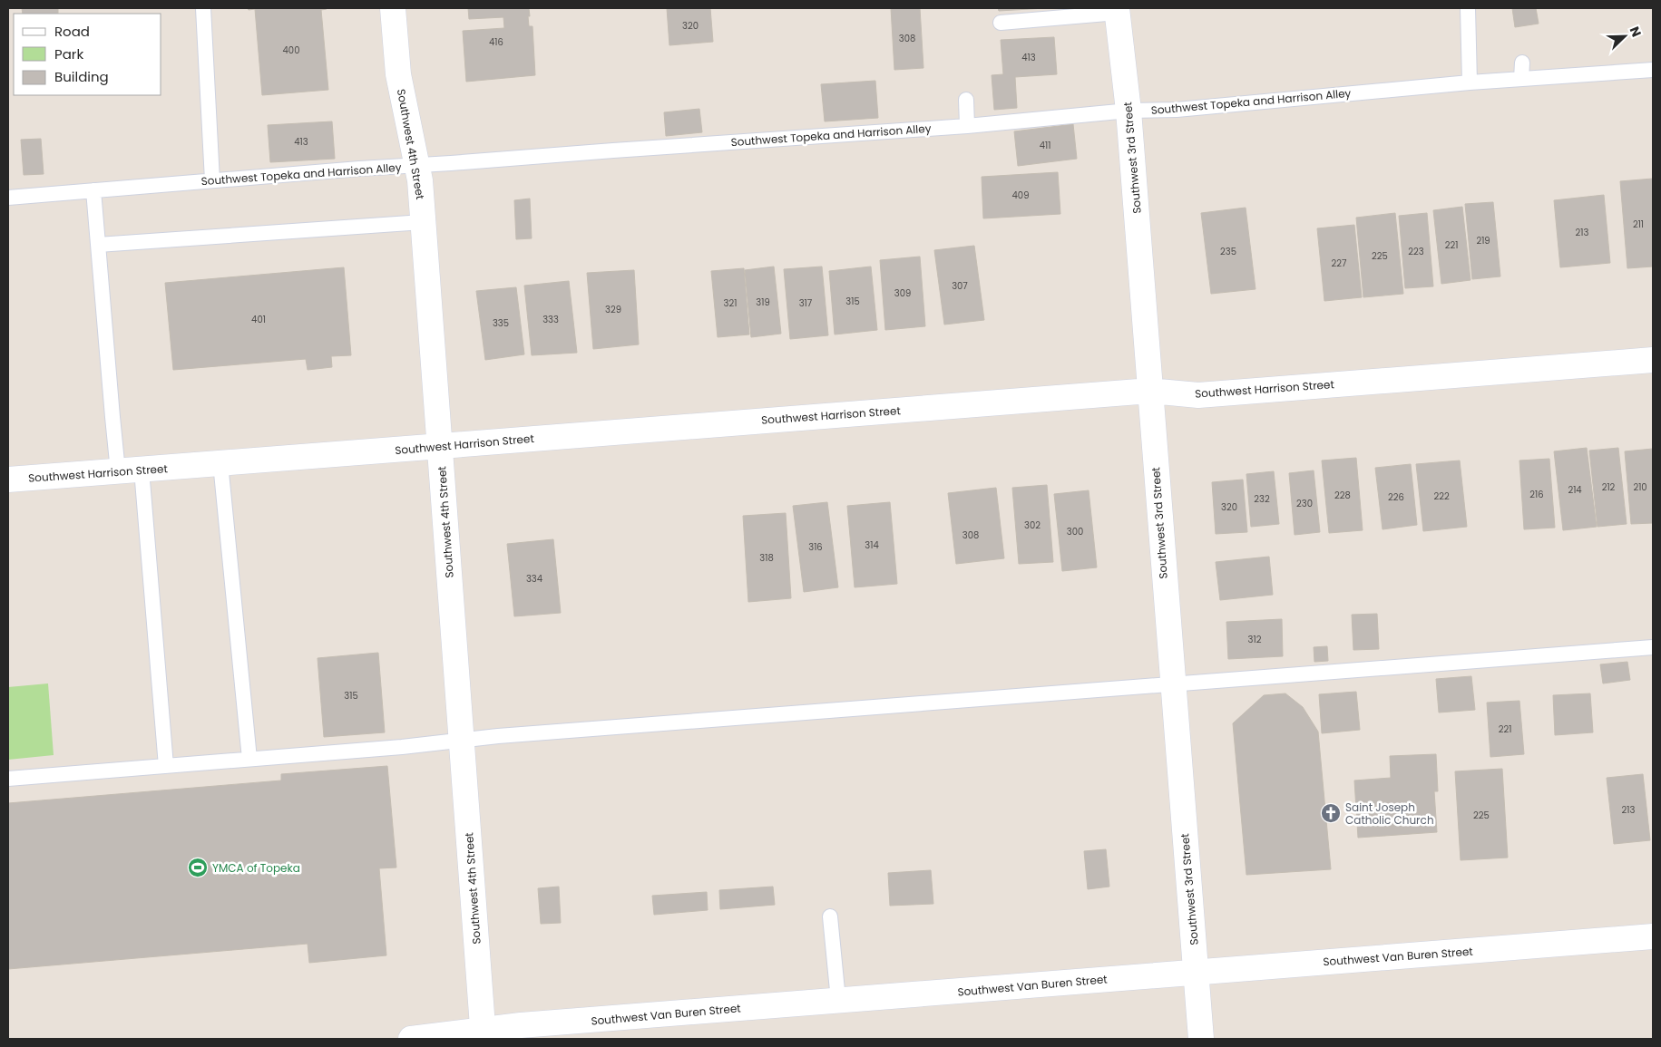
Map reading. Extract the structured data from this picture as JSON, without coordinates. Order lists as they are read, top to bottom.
{
  "streets": {
    "street": [
      "Southwest 4th Street",
      "Southwest 3rd Street",
      "Southwest Harrison Street",
      "Southwest Van Buren Street"
    ],
    "lane": ["Southwest Topeka and Harrison Alley"]
  },
  "crossings": [
    ["Southwest Topeka and Harrison Alley", "Southwest 4th Street"],
    ["Southwest Topeka and Harrison Alley", "Southwest 3rd Street"],
    ["Southwest 4th Street", "Southwest Harrison Street"],
    ["Southwest 4th Street", "Southwest Van Buren Street"],
    ["Southwest 3rd Street", "Southwest Harrison Street"],
    ["Southwest 3rd Street", "Southwest Van Buren Street"]
  ],
  "places": {
    "church": ["Saint Joseph Catholic Church"],
    "sports": ["YMCA of Topeka"]
  },
  "house_numbers": [
    "320",
    "308",
    "416",
    "400",
    "413",
    "413",
    "411",
    "409",
    "211",
    "213",
    "219",
    "221",
    "235",
    "223",
    "225",
    "227",
    "307",
    "309",
    "315",
    "319",
    "321",
    "317",
    "329",
    "401",
    "333",
    "335",
    "212",
    "210",
    "214",
    "216",
    "228",
    "222",
    "226",
    "232",
    "230",
    "320",
    "302",
    "300",
    "308",
    "314",
    "316",
    "318",
    "334",
    "312",
    "315",
    "221",
    "213",
    "225"
  ],
  "legend": ["Road", "Park", "Building"],
  "north": "top right"
}
